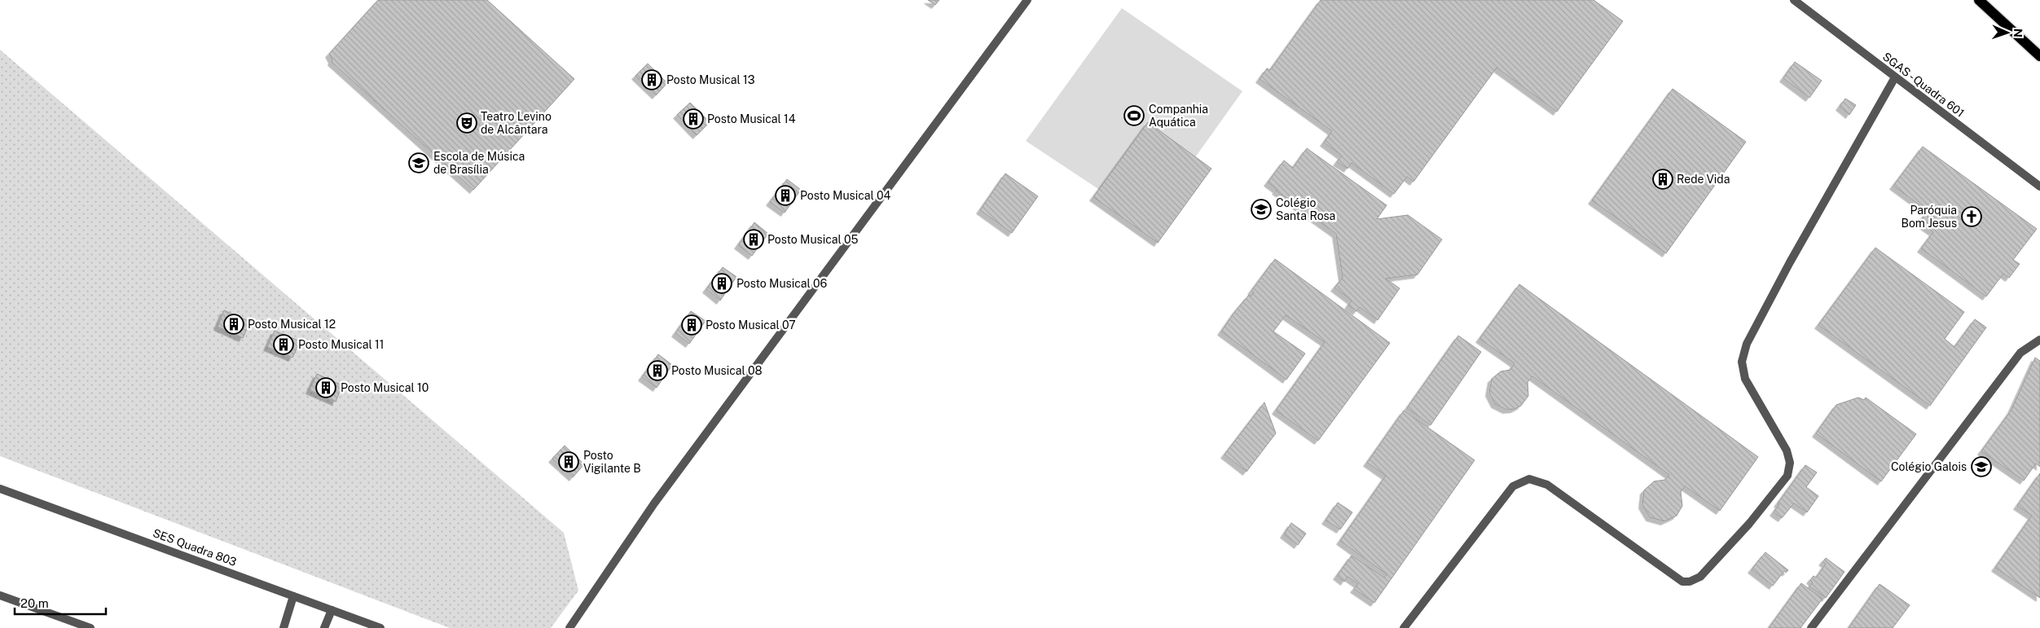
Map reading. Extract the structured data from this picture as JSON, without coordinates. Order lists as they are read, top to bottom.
{
  "streets": {
    "street": ["SGAS - Quadra 601", "SES Quadra 803"]
  },
  "places": {
    "building": [
      "Posto Musical 13",
      "Posto Musical 14",
      "Rede Vida",
      "Posto Musical 04",
      "Posto Musical 05",
      "Posto Musical 06",
      "Posto Musical 12",
      "Posto Musical 07",
      "Posto Musical 11",
      "Posto Musical 08",
      "Posto Musical 10",
      "Posto Vigilante B"
    ],
    "sports": ["Companhia Aquática"],
    "theatre": ["Teatro Levino de Alcântara"],
    "school or university": ["Escola de Música de Brasília", "Colégio Santa Rosa", "Colégio Galois"],
    "church": ["Paróquia Bom Jesus"]
  },
  "scale_bar": "20 m",
  "north": "right"
}
